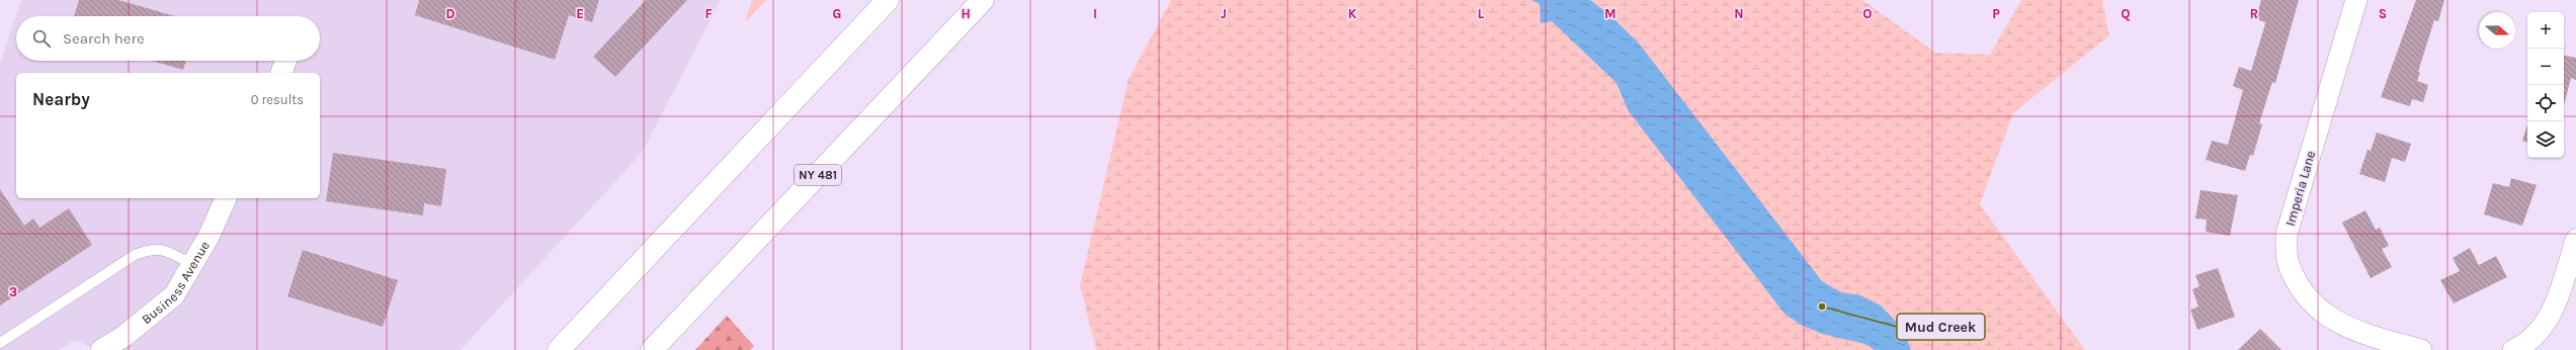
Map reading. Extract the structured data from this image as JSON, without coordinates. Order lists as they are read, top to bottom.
{
  "streets": {
    "highway": ["NY 481"],
    "street": ["Imperia Lane", "Business Avenue"]
  },
  "places": ["Mud Creek"],
  "north": "right",
  "page": {
    "map_buttons": ["+", "−"],
    "search": "Search here",
    "heading": ["Nearby", "0 results"]
  },
  "grid": {
    "columns": [
      "D",
      "E",
      "F",
      "G",
      "H",
      "I",
      "J",
      "K",
      "L",
      "M",
      "N",
      "O",
      "P",
      "Q",
      "R",
      "S"
    ],
    "rows": ["3"]
  }
}
